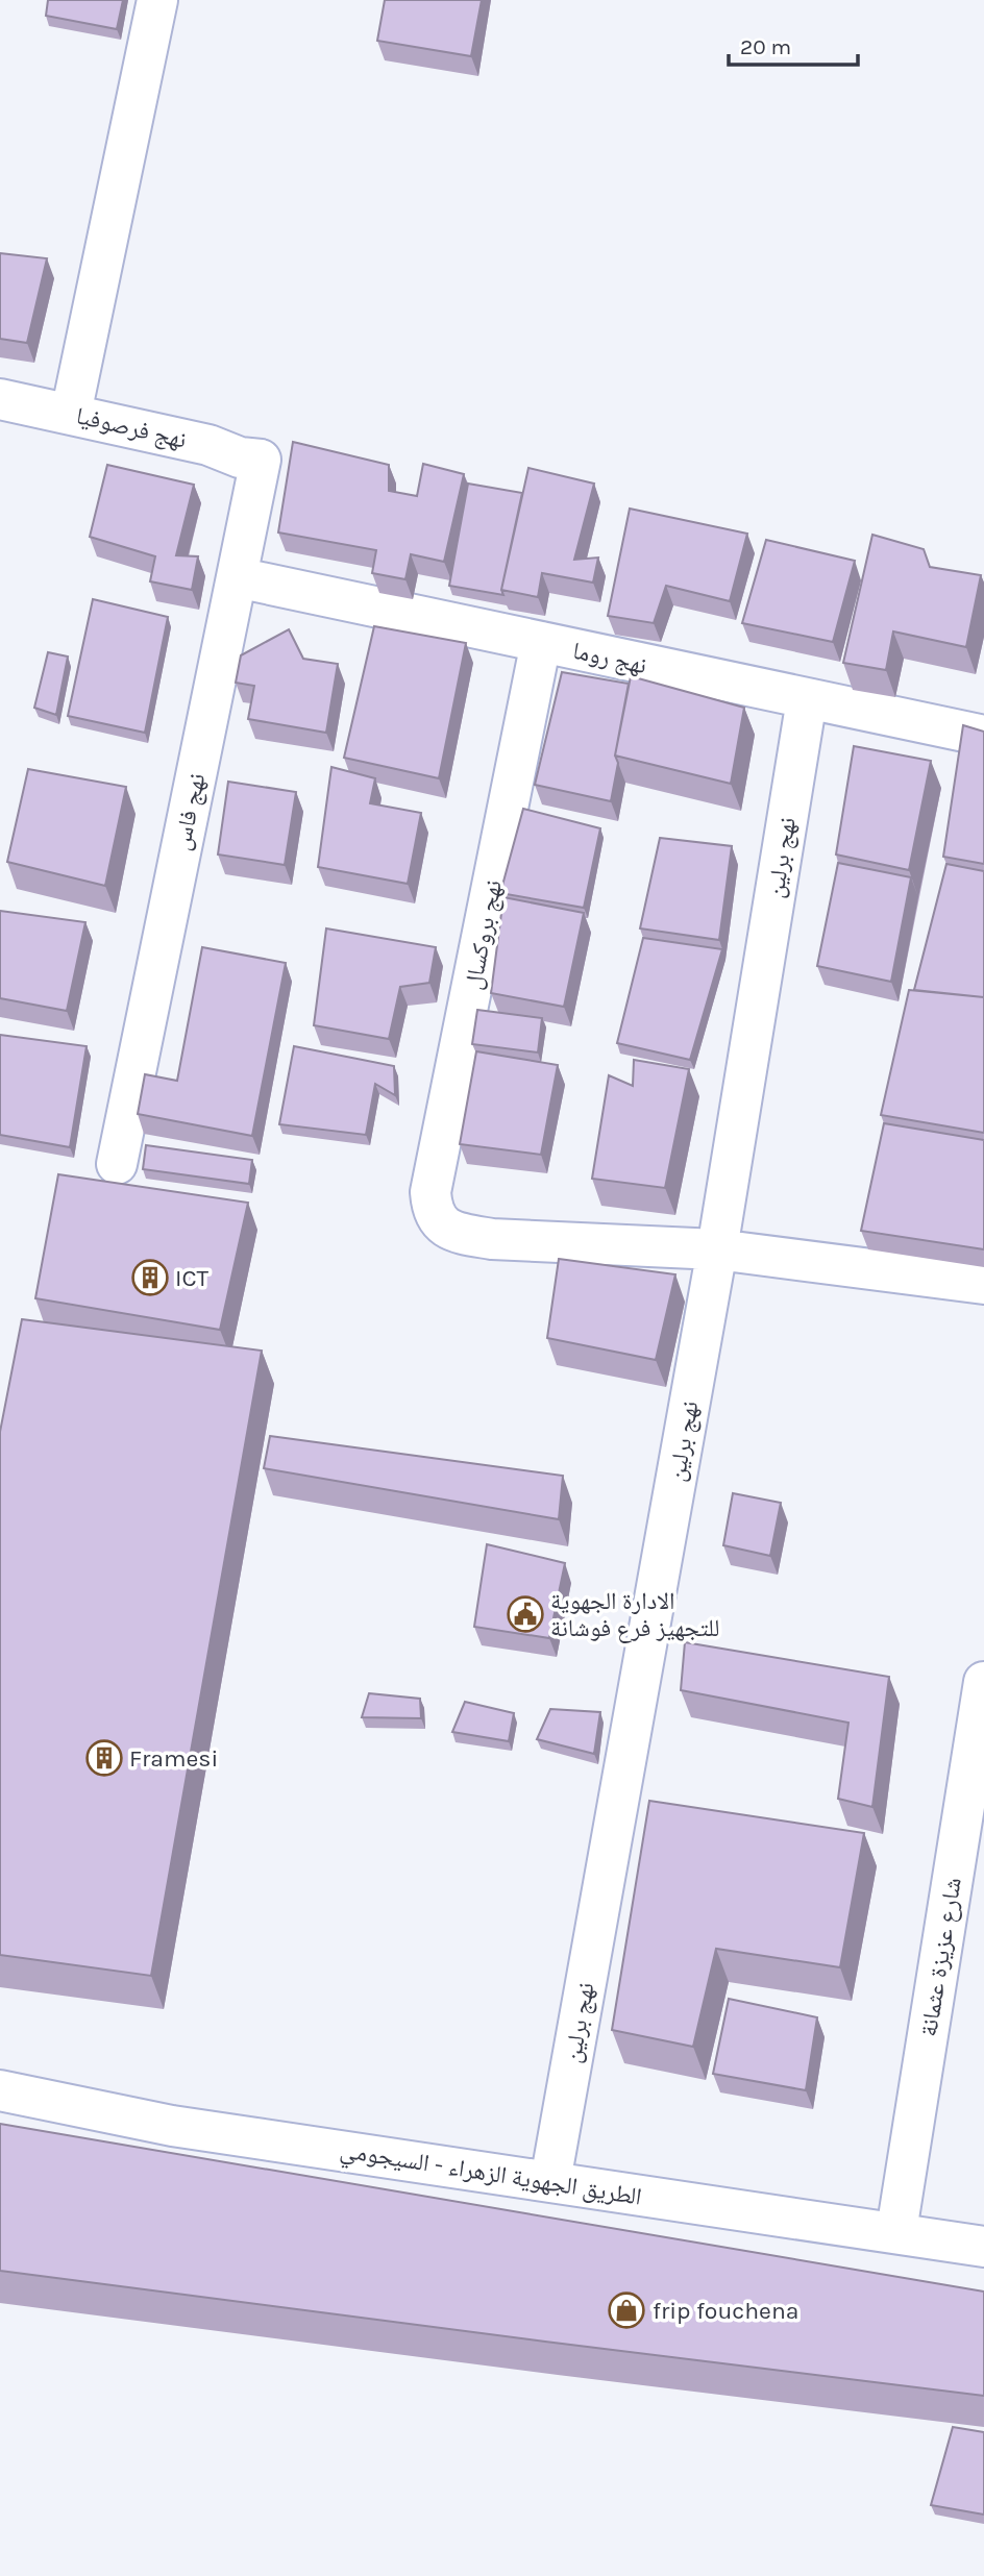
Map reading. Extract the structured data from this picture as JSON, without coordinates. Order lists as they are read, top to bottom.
{
  "streets": {
    "street": [
      "نهج فرصوفيا",
      "نهج روما",
      "نهج فاس",
      "نهج برلين",
      "نهج بروكسال",
      "شارع عزيزة عثمانة",
      "الطريق الجهوية الزهراء - السيجومي"
    ]
  },
  "crossings": [
    ["نهج فرصوفيا", "نهج فاس"],
    ["نهج روما", "نهج فاس"],
    ["نهج روما", "نهج برلين"],
    ["نهج روما", "نهج بروكسال"],
    ["نهج برلين", "نهج بروكسال"],
    ["نهج برلين", "الطريق الجهوية الزهراء - السيجومي"],
    ["شارع عزيزة عثمانة", "الطريق الجهوية الزهراء - السيجومي"]
  ],
  "places": {
    "building": ["ICT", "Framesi"],
    "public building": ["الادارة الجهوية للتجهيز فرع فوشانة"],
    "shop": ["frip fouchena"]
  },
  "scale_bar": "20 m"
}
